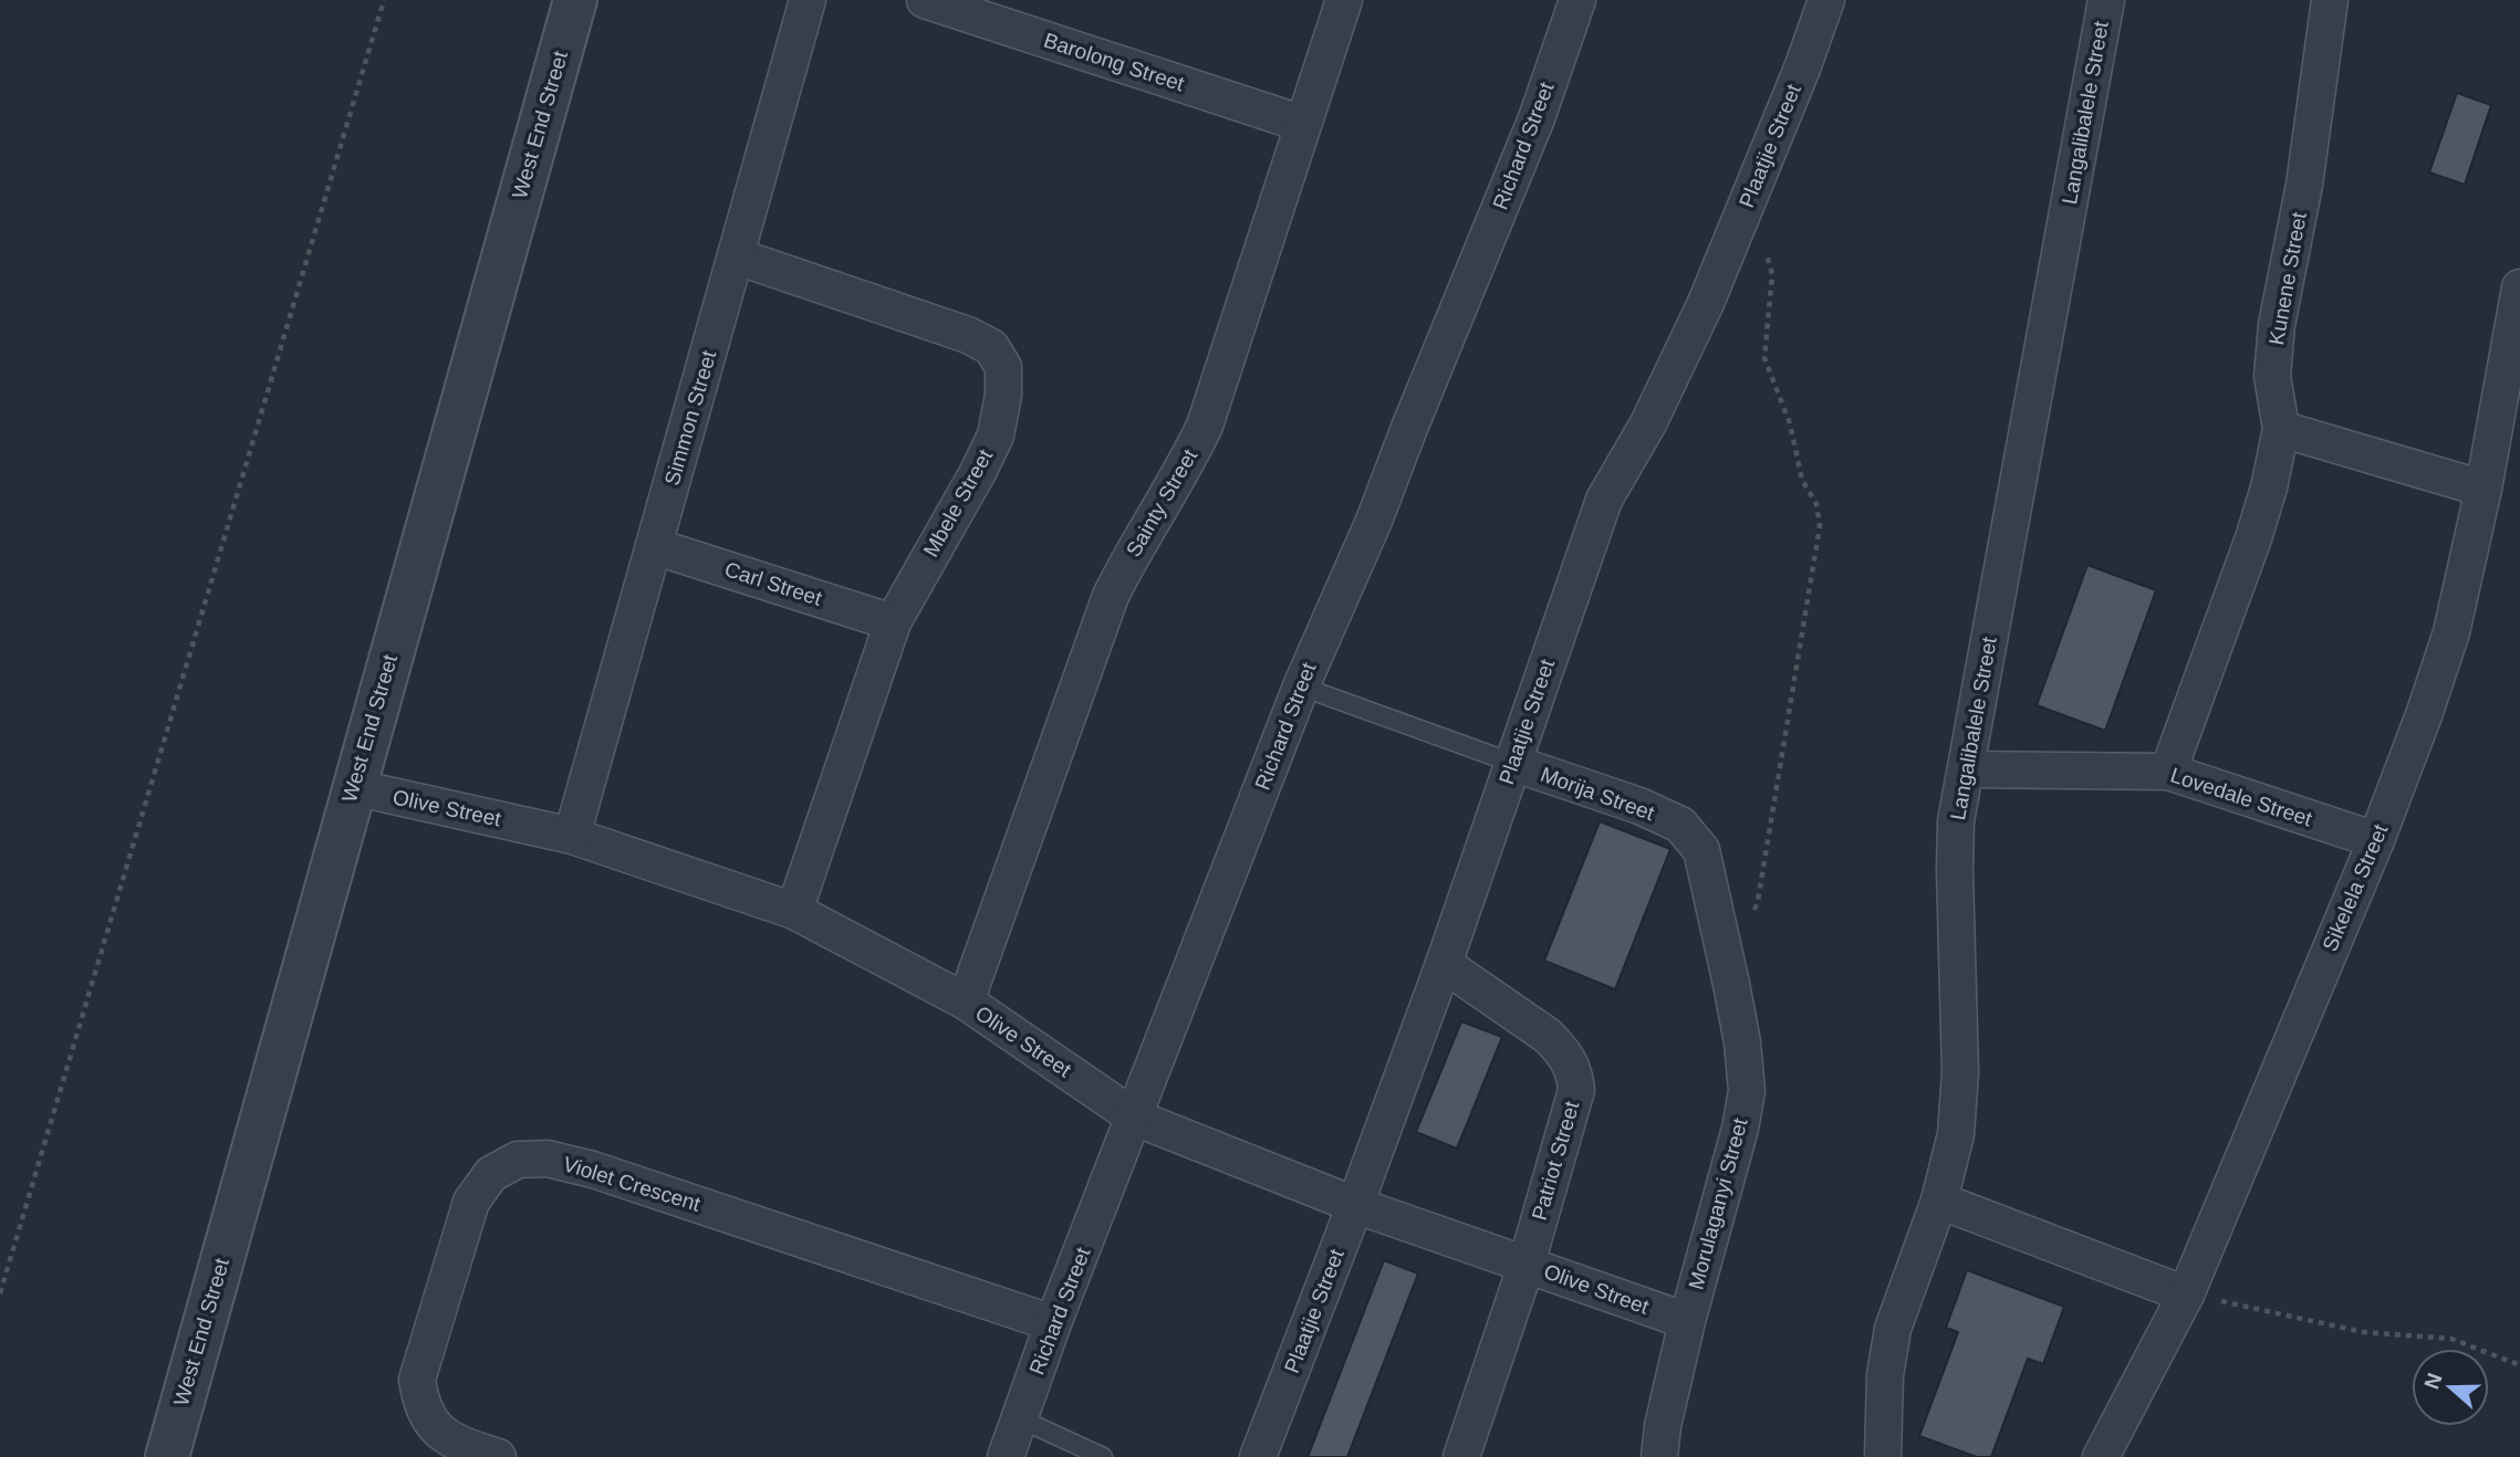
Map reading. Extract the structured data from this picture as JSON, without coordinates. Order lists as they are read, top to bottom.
{
  "streets": {
    "street": [
      "Barolong Street",
      "Langalibalele Street",
      "West End Street",
      "Richard Street",
      "Plaatjie Street",
      "Kunene Street",
      "Simmon Street",
      "Mbele Street",
      "Sainty Street",
      "Carl Street",
      "Morija Street",
      "Lovedale Street",
      "Olive Street",
      "Sikelela Street",
      "Patriot Street",
      "Violet Crescent",
      "Morulaganyi Street"
    ]
  },
  "crossings": [
    ["Barolong Street", "Sainty Street"],
    ["Langalibalele Street", "Lovedale Street"],
    ["West End Street", "Olive Street"],
    ["Richard Street", "Morija Street"],
    ["Richard Street", "Olive Street"],
    ["Richard Street", "Violet Crescent"],
    ["Plaatjie Street", "Morija Street"],
    ["Plaatjie Street", "Olive Street"],
    ["Plaatjie Street", "Patriot Street"],
    ["Kunene Street", "Lovedale Street"],
    ["Simmon Street", "Mbele Street"],
    ["Simmon Street", "Carl Street"],
    ["Simmon Street", "Olive Street"],
    ["Mbele Street", "Carl Street"],
    ["Mbele Street", "Olive Street"],
    ["Sainty Street", "Olive Street"],
    ["Morija Street", "Morulaganyi Street"],
    ["Lovedale Street", "Sikelela Street"],
    ["Olive Street", "Patriot Street"],
    ["Olive Street", "Morulaganyi Street"]
  ],
  "north": "left"
}
